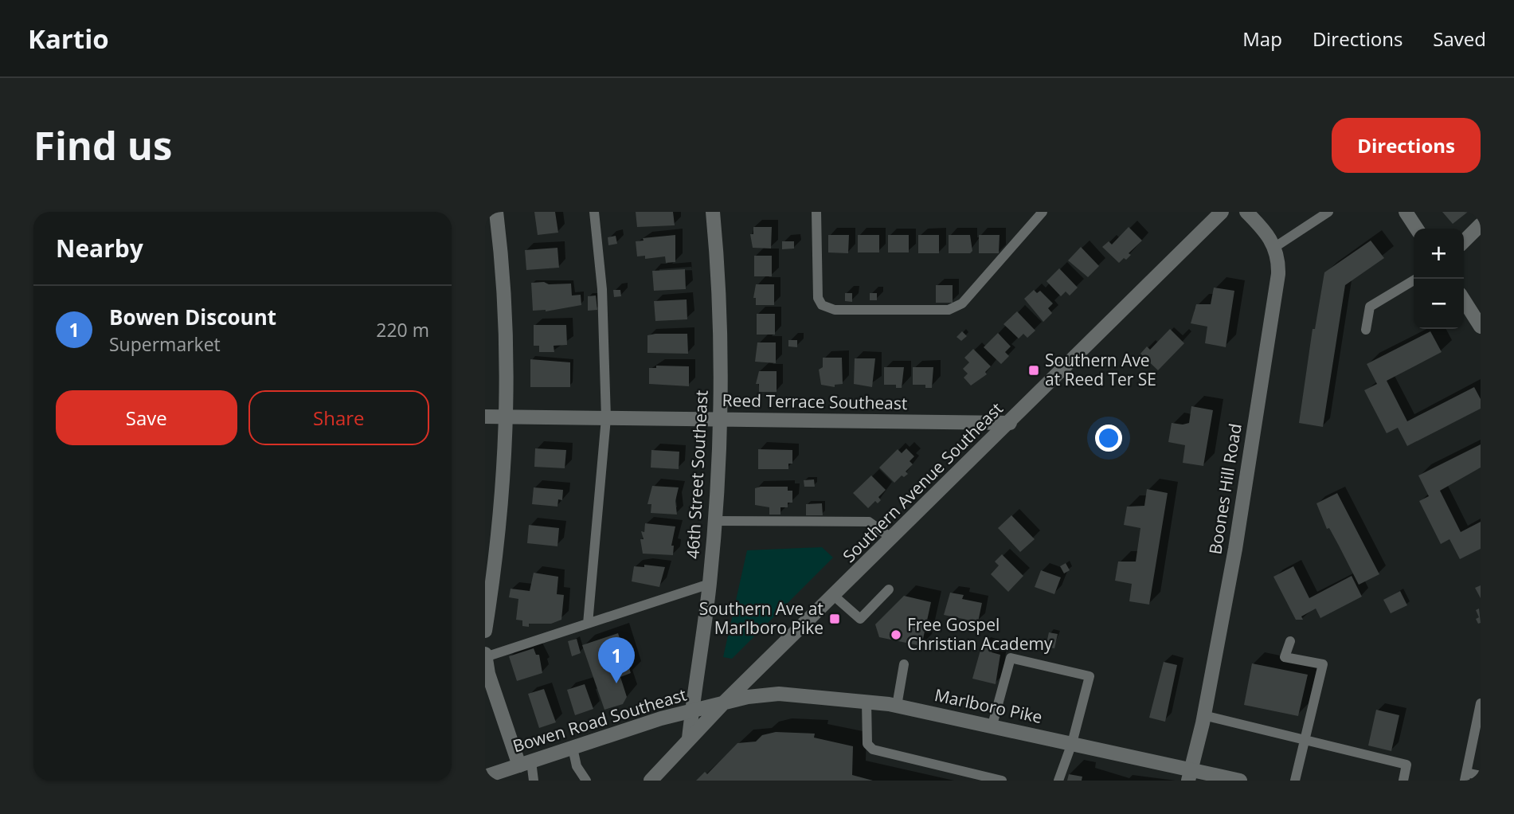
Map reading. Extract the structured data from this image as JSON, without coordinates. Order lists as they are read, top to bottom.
{
  "streets": {
    "street": [
      "Reed Terrace Southeast",
      "46th Street Southeast",
      "Southern Avenue Southeast",
      "Boones Hill Road",
      "Marlboro Pike",
      "Bowen Road Southeast"
    ]
  },
  "crossings": [
    ["Reed Terrace Southeast", "46th Street Southeast"],
    ["Reed Terrace Southeast", "Southern Avenue Southeast"],
    ["46th Street Southeast", "Southern Avenue Southeast"],
    ["46th Street Southeast", "Bowen Road Southeast"],
    ["Southern Avenue Southeast", "Marlboro Pike"],
    ["Southern Avenue Southeast", "Bowen Road Southeast"],
    ["Boones Hill Road", "Marlboro Pike"],
    ["Marlboro Pike", "Bowen Road Southeast"]
  ],
  "places": {
    "transit": ["Southern Ave at Reed Ter SE", "Southern Ave at Marlboro Pike"],
    "other": ["Free Gospel Christian Academy"]
  },
  "page": {
    "header": "Kartio",
    "nav": ["Map", "Directions", "Saved"],
    "buttons": [
      "Directions",
      ["Save", "Share"]
    ],
    "title": "Find us",
    "heading": "Nearby",
    "map_buttons": ["+", "−"],
    "list": [
      {
        "mark": "1",
        "name": "Bowen Discount",
        "note": "Supermarket",
        "value": "220 m"
      }
    ],
    "pins": "1"
  }
}
